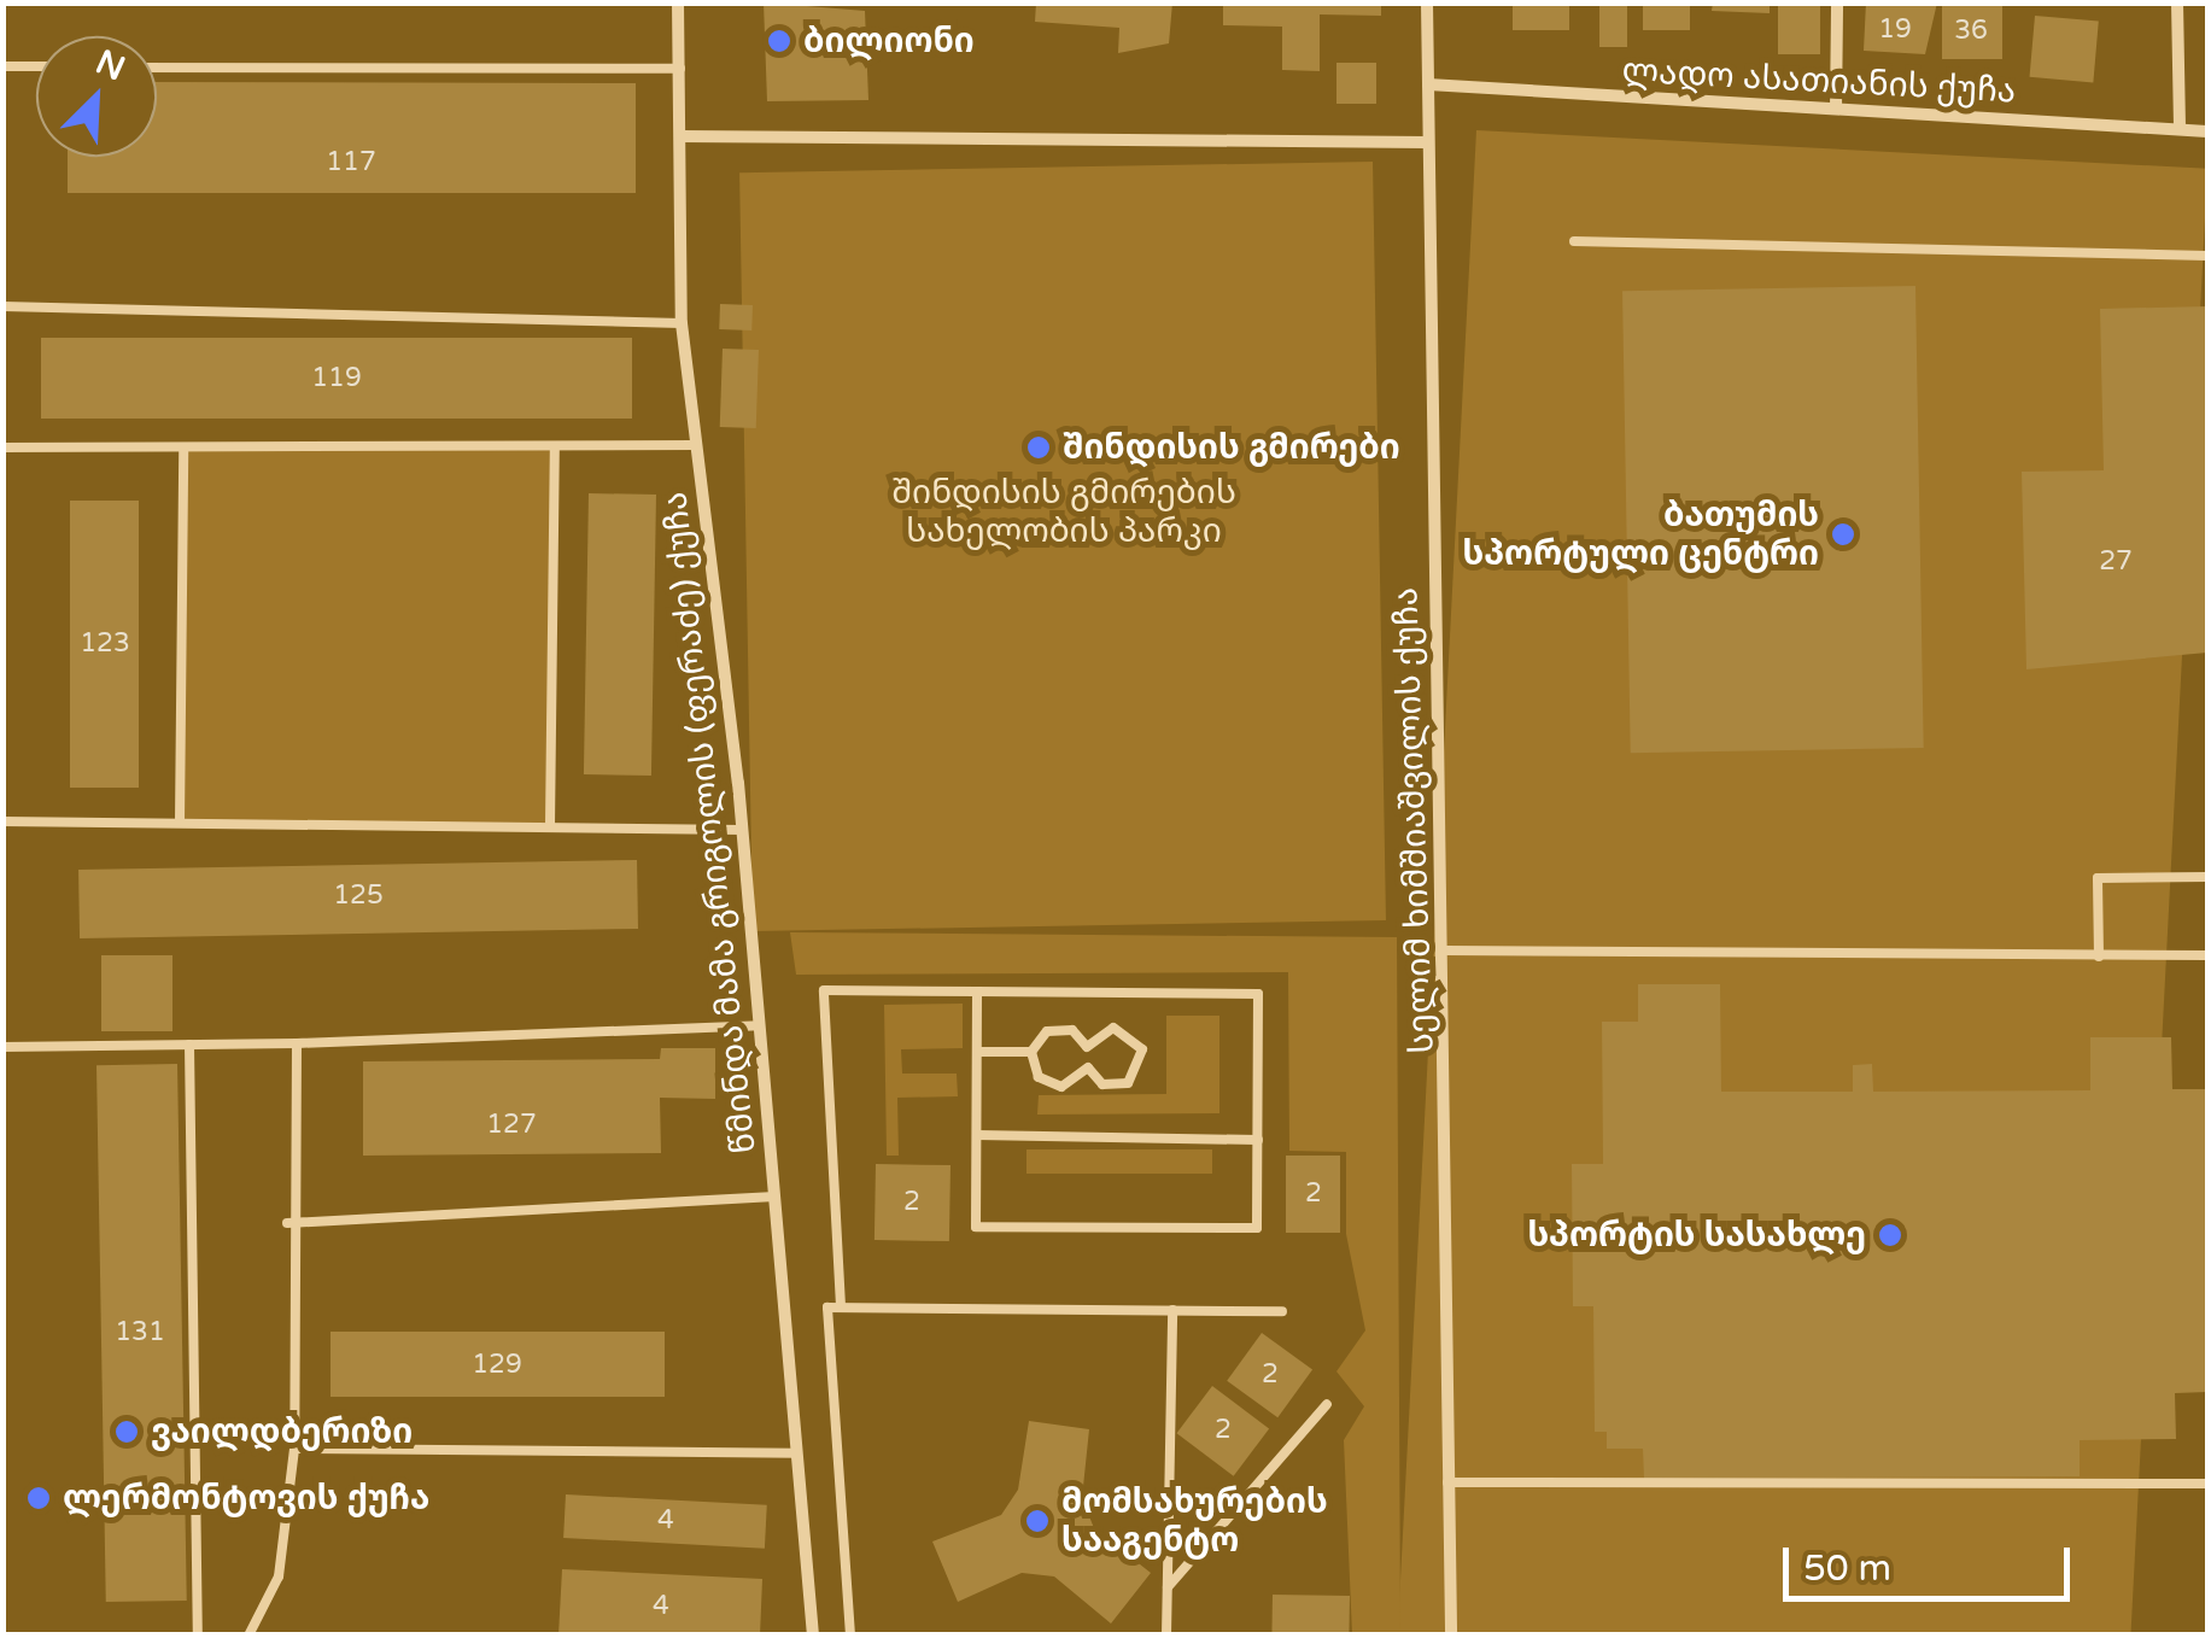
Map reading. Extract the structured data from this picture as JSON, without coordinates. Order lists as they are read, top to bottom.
{
  "streets": {
    "street": ["ლადო ასათიანის ქუჩა", "სელიმ ხიმშიაშვილის ქუჩა", "წმინდა მამა გრიგოლის (ფერაძე) ქუჩა"]
  },
  "crossings": [
    ["ლადო ასათიანის ქუჩა", "სელიმ ხიმშიაშვილის ქუჩა"]
  ],
  "parks": ["შინდისის გმირების სახელობის პარკი"],
  "places": [
    "ბილიონი",
    "შინდისის გმირები",
    "ბათუმის სპორტული ცენტრი",
    "სპორტის სასახლე",
    "ვაილდბერიზი",
    "ლერმონტოვის ქუჩა",
    "მომსახურების სააგენტო"
  ],
  "house_numbers": [
    "19",
    "36",
    "117",
    "119",
    "27",
    "123",
    "125",
    "127",
    "2",
    "2",
    "131",
    "129",
    "2",
    "2",
    "4",
    "4"
  ],
  "scale_bar": "50 m",
  "north": "top right"
}
